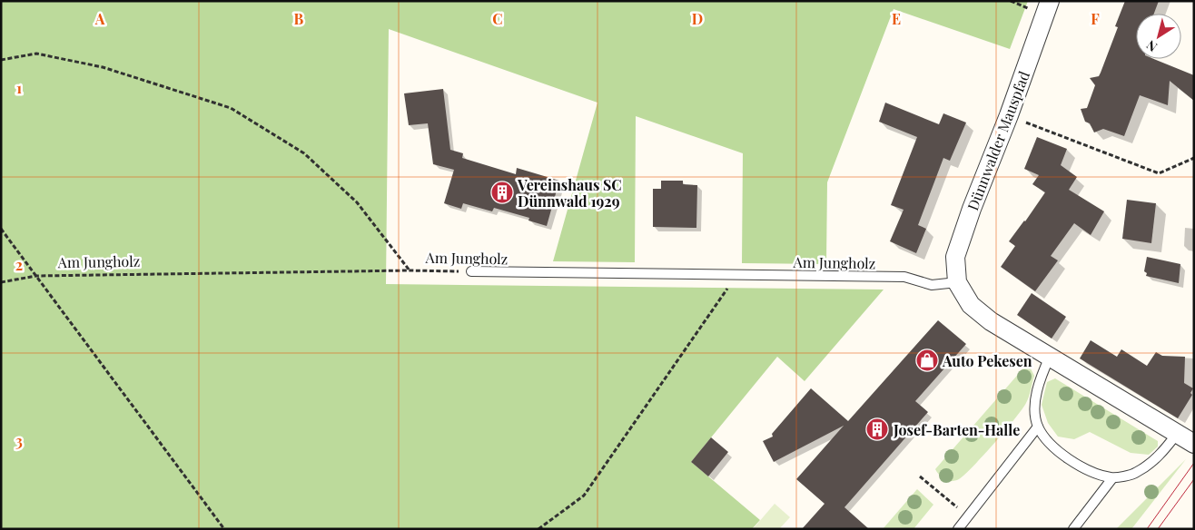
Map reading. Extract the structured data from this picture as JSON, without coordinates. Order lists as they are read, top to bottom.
{
  "streets": {
    "street": ["Dünnwalder Mauspfad"],
    "lane": ["Am Jungholz"]
  },
  "crossings": [
    ["Dünnwalder Mauspfad", "Am Jungholz"]
  ],
  "places": {
    "building": ["Vereinshaus SC Dünnwald 1929", "Josef-Barten-Halle"],
    "shop": ["Auto Pekesen"]
  },
  "north": "bottom left",
  "grid": {
    "columns": [
      "A",
      "B",
      "C",
      "D",
      "E",
      "F"
    ],
    "rows": ["1", "2", "3"]
  }
}
